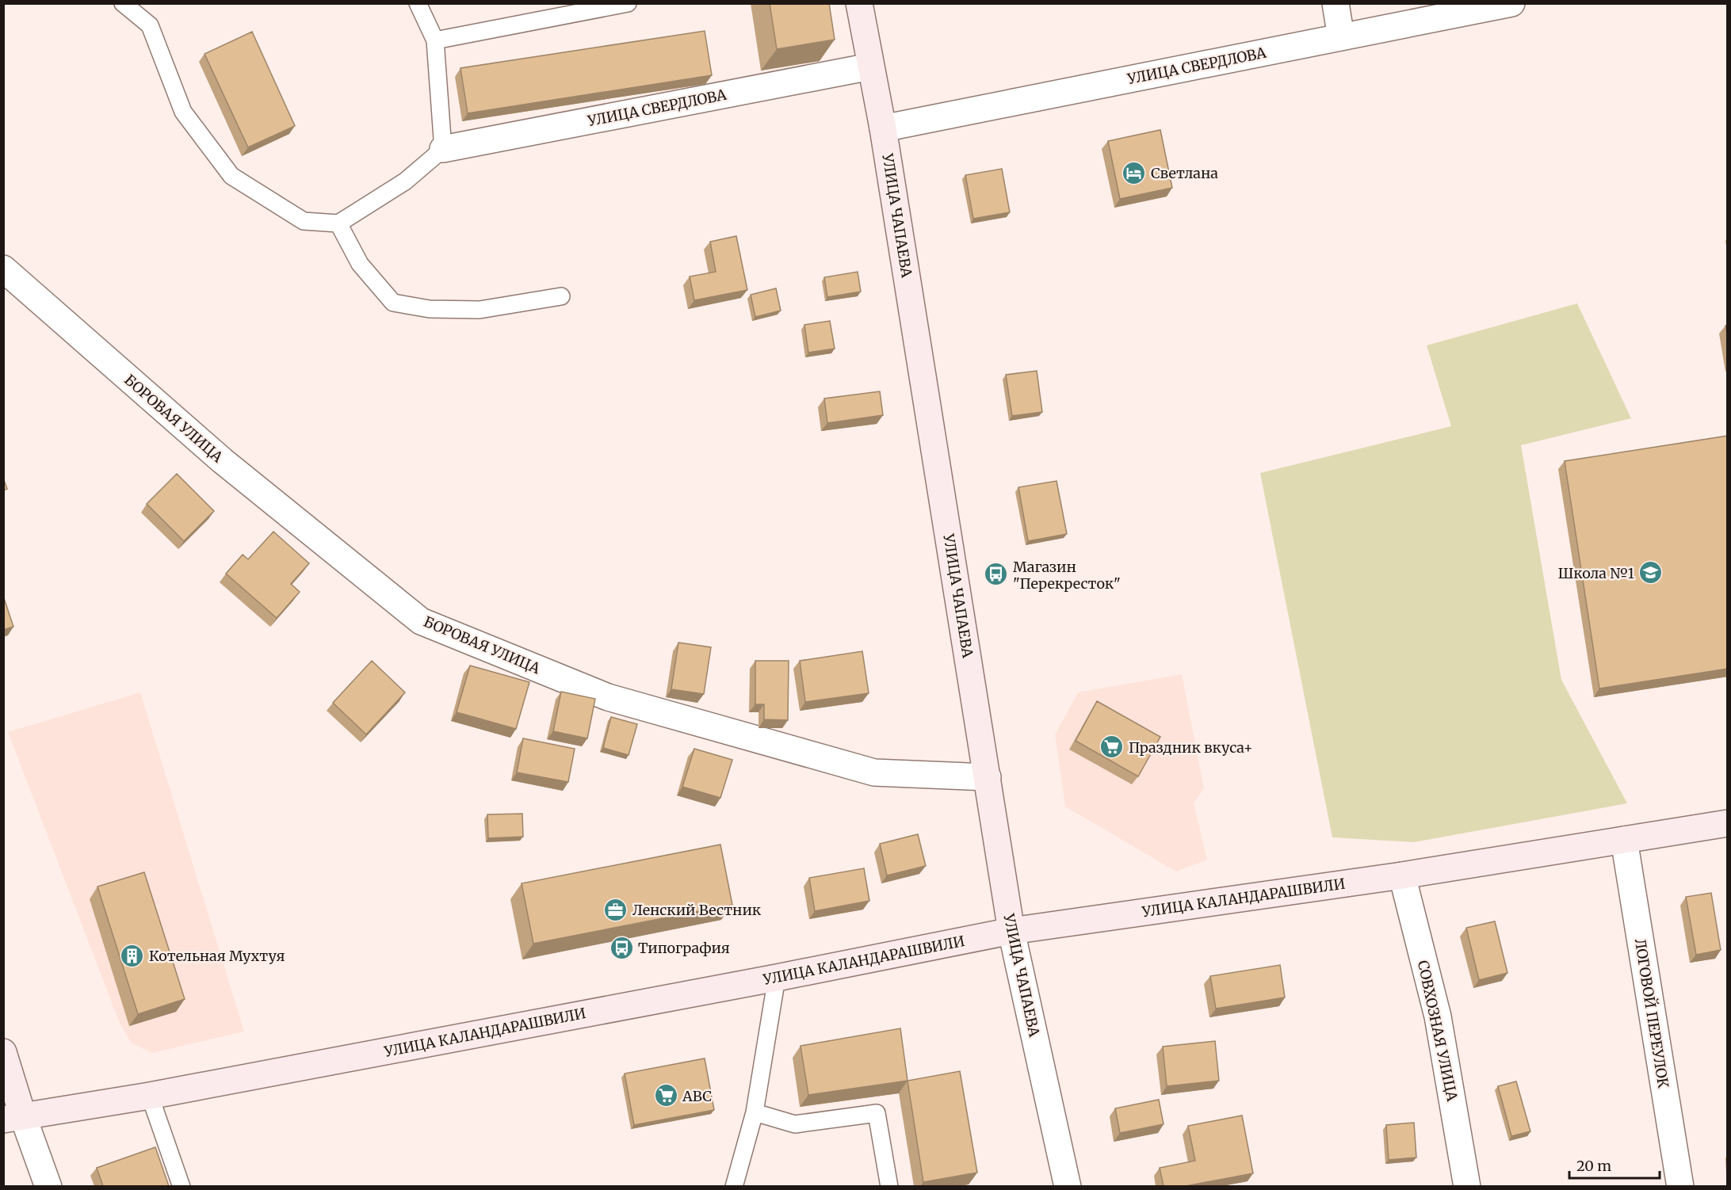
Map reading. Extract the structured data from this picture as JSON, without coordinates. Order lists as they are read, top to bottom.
{
  "streets": {
    "main road": ["УЛИЦА ЧАПАЕВА", "УЛИЦА КАЛАНДАРАШВИЛИ"],
    "street": [
      "УЛИЦА СВЕРДЛОВА",
      "БОРОВАЯ УЛИЦА",
      "ЛОГОВОЙ ПЕРЕУЛОК",
      "СОВХОЗНАЯ УЛИЦА"
    ]
  },
  "crossings": [
    ["УЛИЦА СВЕРДЛОВА", "УЛИЦА ЧАПАЕВА"],
    ["УЛИЦА ЧАПАЕВА", "БОРОВАЯ УЛИЦА"],
    ["УЛИЦА ЧАПАЕВА", "УЛИЦА КАЛАНДАРАШВИЛИ"],
    ["УЛИЦА КАЛАНДАРАШВИЛИ", "ЛОГОВОЙ ПЕРЕУЛОК"],
    ["УЛИЦА КАЛАНДАРАШВИЛИ", "СОВХОЗНАЯ УЛИЦА"]
  ],
  "places": {
    "hotel": ["Светлана"],
    "school or university": ["Школа №1"],
    "bus stop": ["Магазин \"Перекресток\"", "Типография"],
    "supermarket": ["Праздник вкуса+", "ABC"],
    "office": ["Ленский Вестник"],
    "building": ["Котельная Мухтуя"]
  },
  "scale_bar": "20 m"
}
